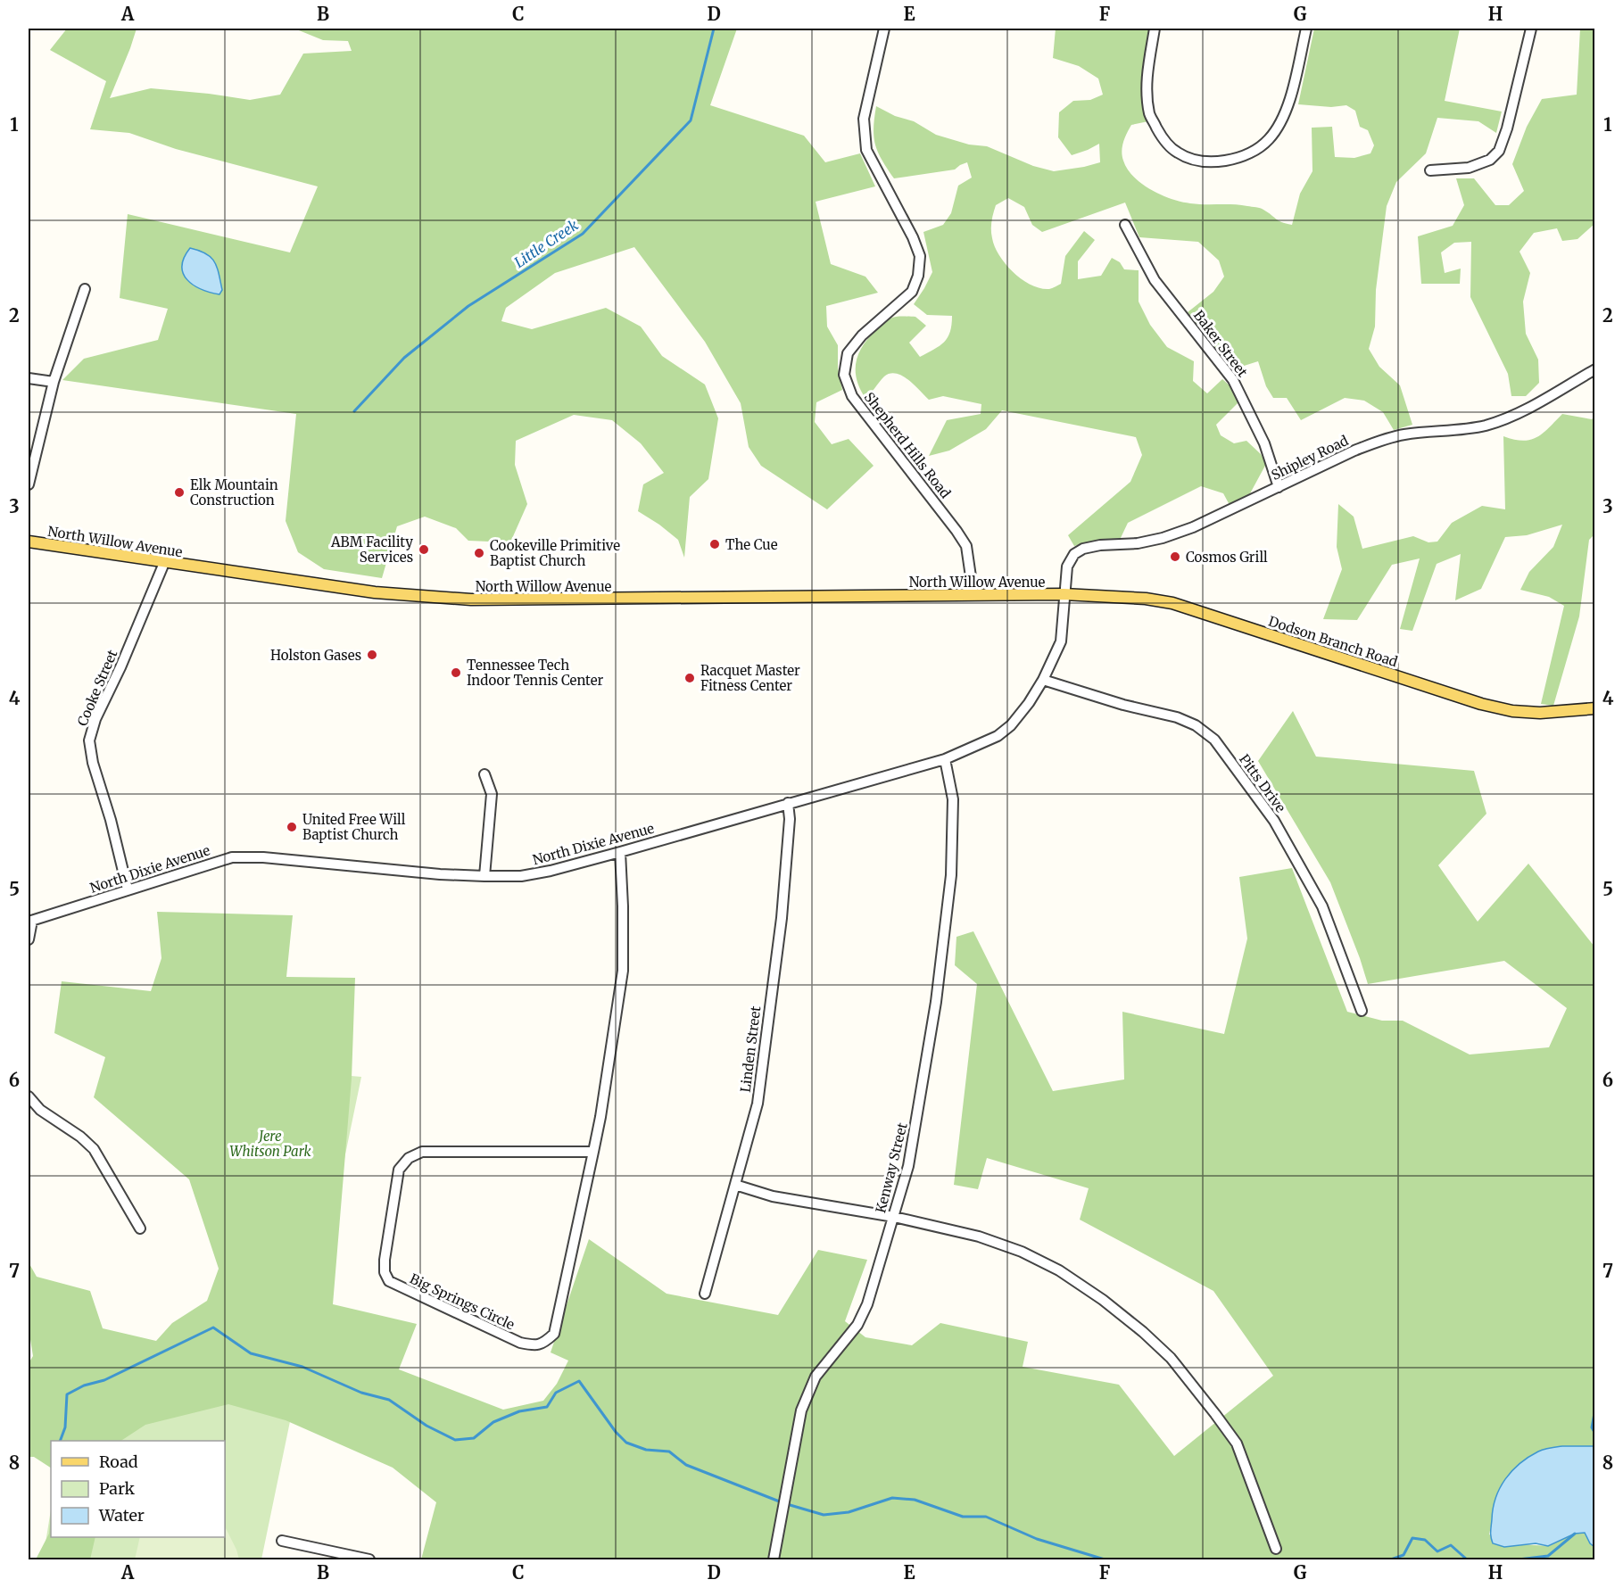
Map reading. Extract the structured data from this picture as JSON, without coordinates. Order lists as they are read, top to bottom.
{
  "streets": {
    "main road": ["North Willow Avenue", "Dodson Branch Road"],
    "street": [
      "Baker Street",
      "Shepherd Hills Road",
      "Shipley Road",
      "Cooke Street",
      "Pitts Drive",
      "North Dixie Avenue",
      "Linden Street",
      "Kenway Street",
      "Big Springs Circle"
    ]
  },
  "crossings": [
    ["Baker Street", "Shipley Road"],
    ["Shepherd Hills Road", "North Willow Avenue"],
    ["Shipley Road", "North Willow Avenue"],
    ["Shipley Road", "Dodson Branch Road"],
    ["Shipley Road", "North Dixie Avenue"],
    ["North Willow Avenue", "Dodson Branch Road"],
    ["North Willow Avenue", "Cooke Street"],
    ["North Willow Avenue", "North Dixie Avenue"],
    ["Dodson Branch Road", "North Dixie Avenue"],
    ["Cooke Street", "North Dixie Avenue"],
    ["Pitts Drive", "North Dixie Avenue"],
    ["North Dixie Avenue", "Linden Street"],
    ["North Dixie Avenue", "Kenway Street"],
    ["North Dixie Avenue", "Big Springs Circle"]
  ],
  "water": ["Little Creek"],
  "parks": ["Jere Whitson Park"],
  "places": [
    "Elk Mountain Construction",
    "The Cue",
    "ABM Facility Services",
    "Cookeville Primitive Baptist Church",
    "Cosmos Grill",
    "Holston Gases",
    "Tennessee Tech Indoor Tennis Center",
    "Racquet Master Fitness Center",
    "United Free Will Baptist Church"
  ],
  "legend": ["Road", "Park", "Water"],
  "grid": {
    "columns": [
      "A",
      "B",
      "C",
      "D",
      "E",
      "F",
      "G",
      "H"
    ],
    "rows": [
      "1",
      "2",
      "3",
      "4",
      "5",
      "6",
      "7",
      "8"
    ]
  }
}
